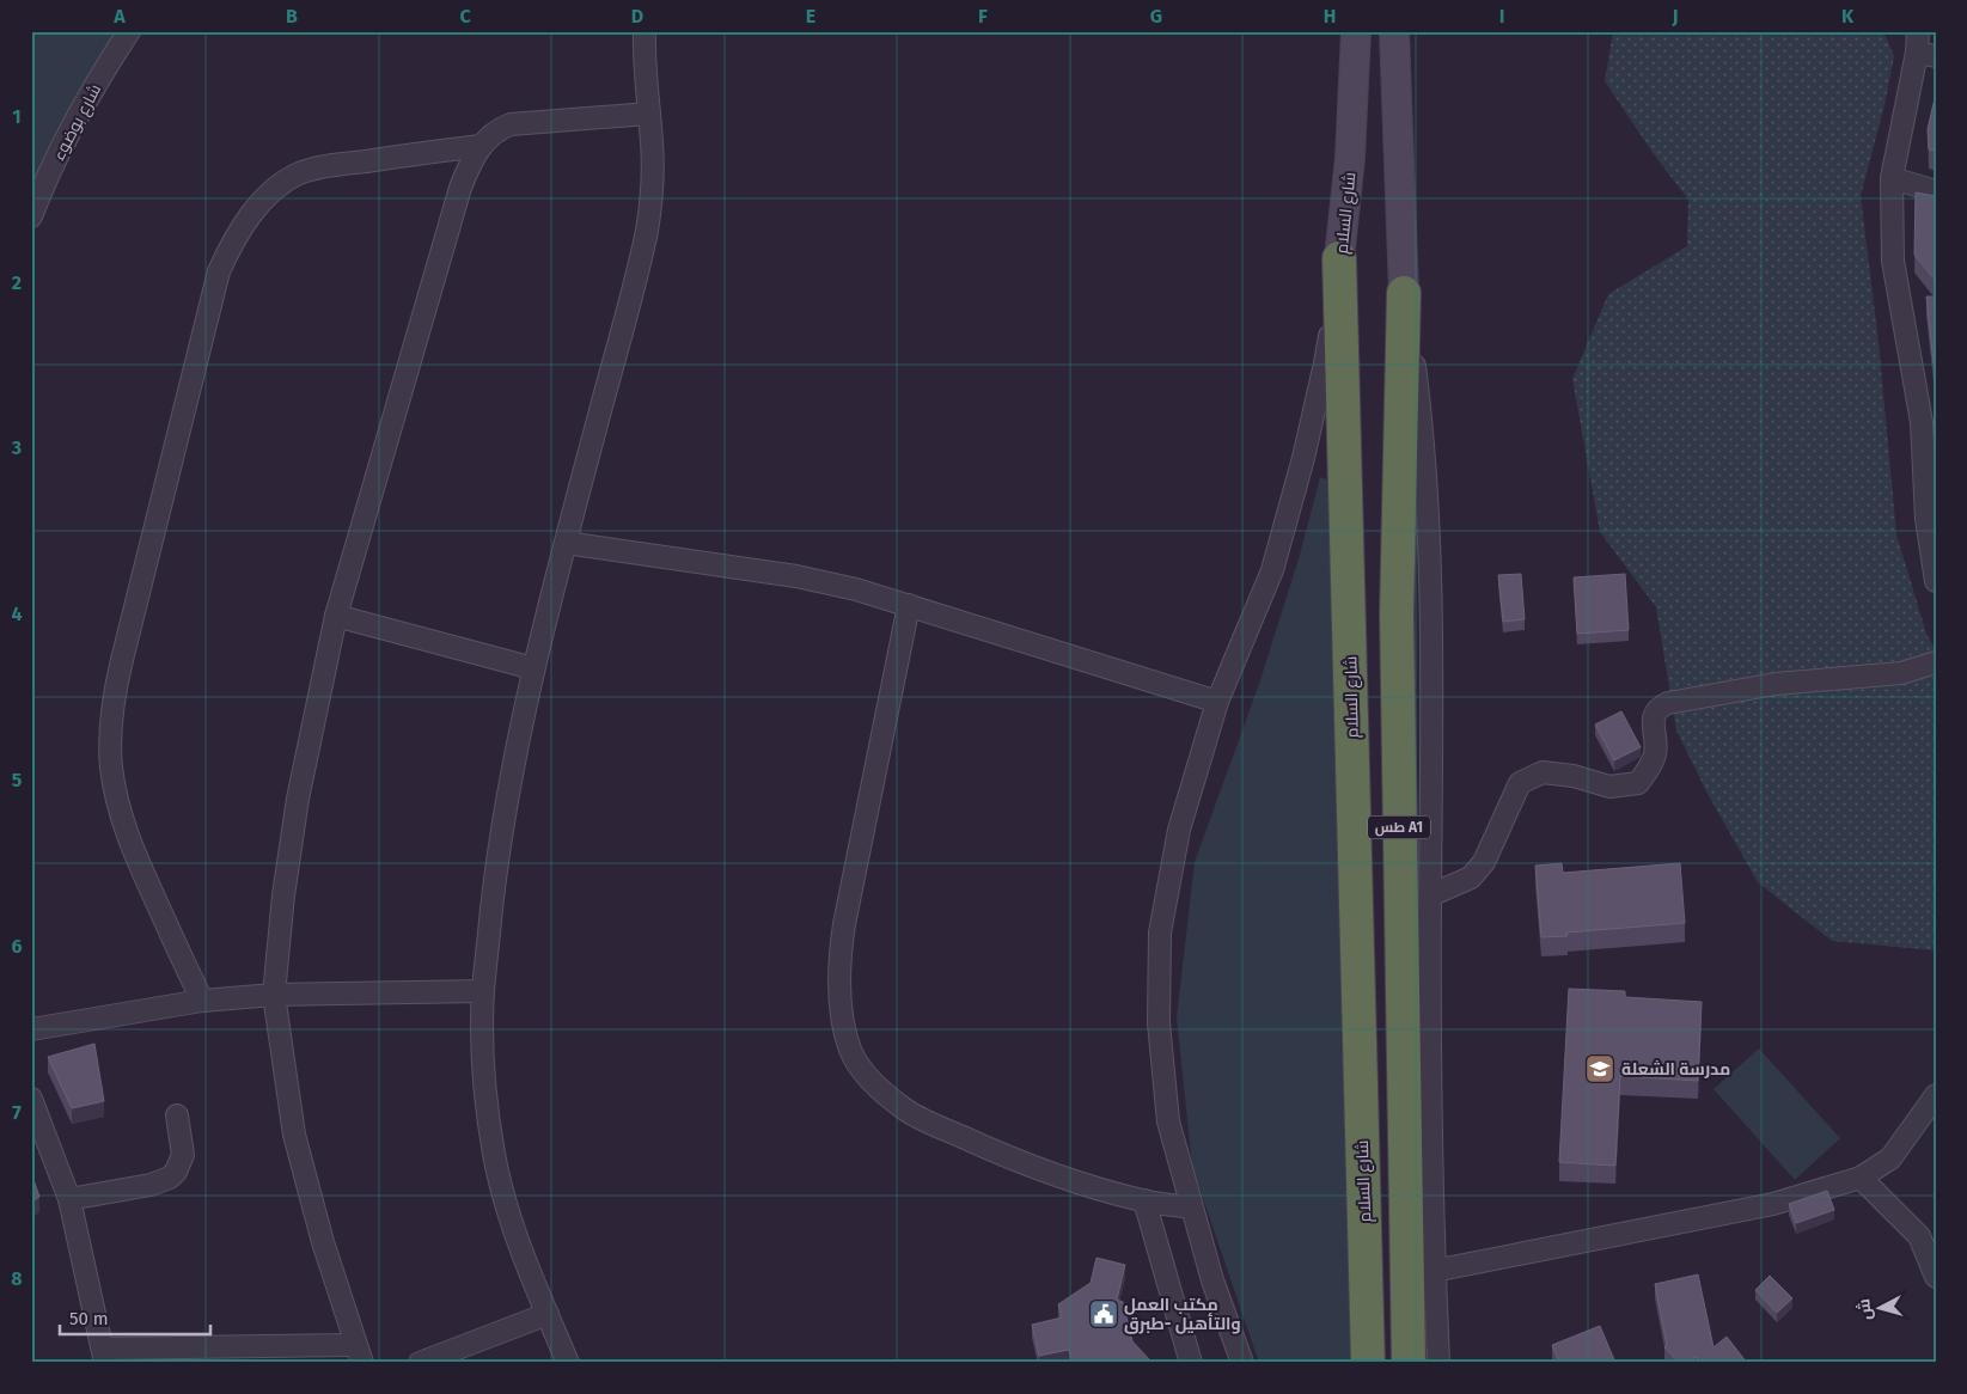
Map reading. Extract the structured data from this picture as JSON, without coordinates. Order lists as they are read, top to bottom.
{
  "streets": {
    "highway": ["شارع السلام", "طس A1"],
    "street": ["شارع بوضوء"]
  },
  "places": {
    "school or university": ["مدرسة الشعلة"],
    "public building": ["مكتب العمل والتأهيل -طبرق"]
  },
  "scale_bar": "50 m",
  "north": "left",
  "grid": {
    "columns": [
      "A",
      "B",
      "C",
      "D",
      "E",
      "F",
      "G",
      "H",
      "I",
      "J",
      "K"
    ],
    "rows": [
      "1",
      "2",
      "3",
      "4",
      "5",
      "6",
      "7",
      "8"
    ]
  }
}
